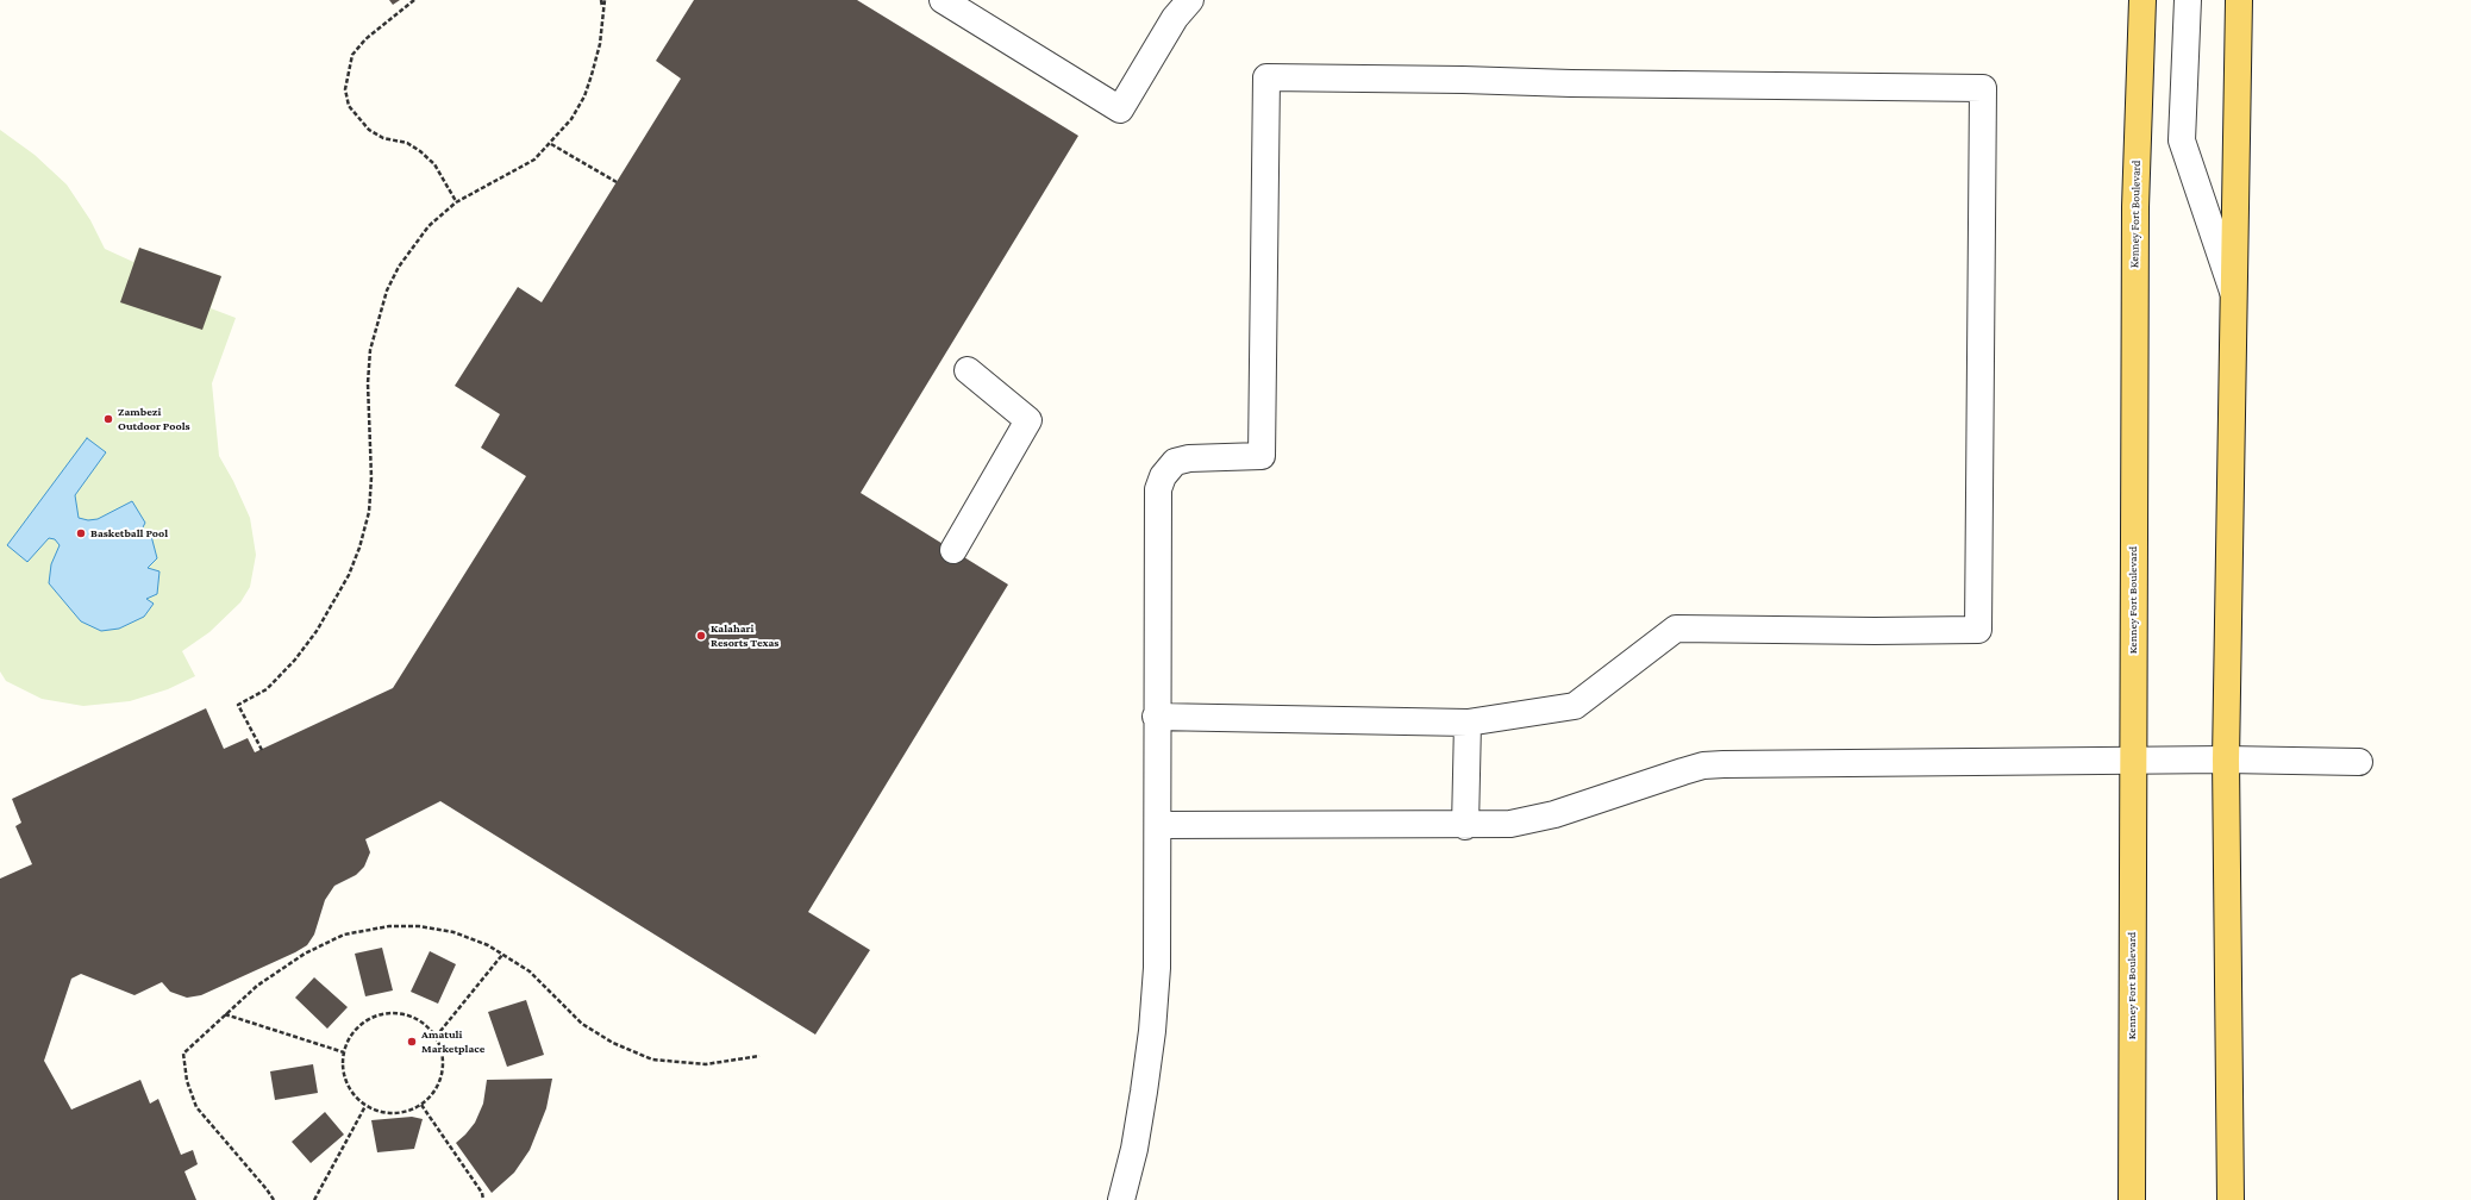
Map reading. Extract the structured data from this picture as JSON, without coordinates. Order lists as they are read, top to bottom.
{
  "streets": {
    "main road": ["Kenney Fort Boulevard"]
  },
  "places": [
    "Zambezi Outdoor Pools",
    "Basketball Pool",
    "Kalahari Resorts Texas",
    "Amatuli Marketplace"
  ]
}
